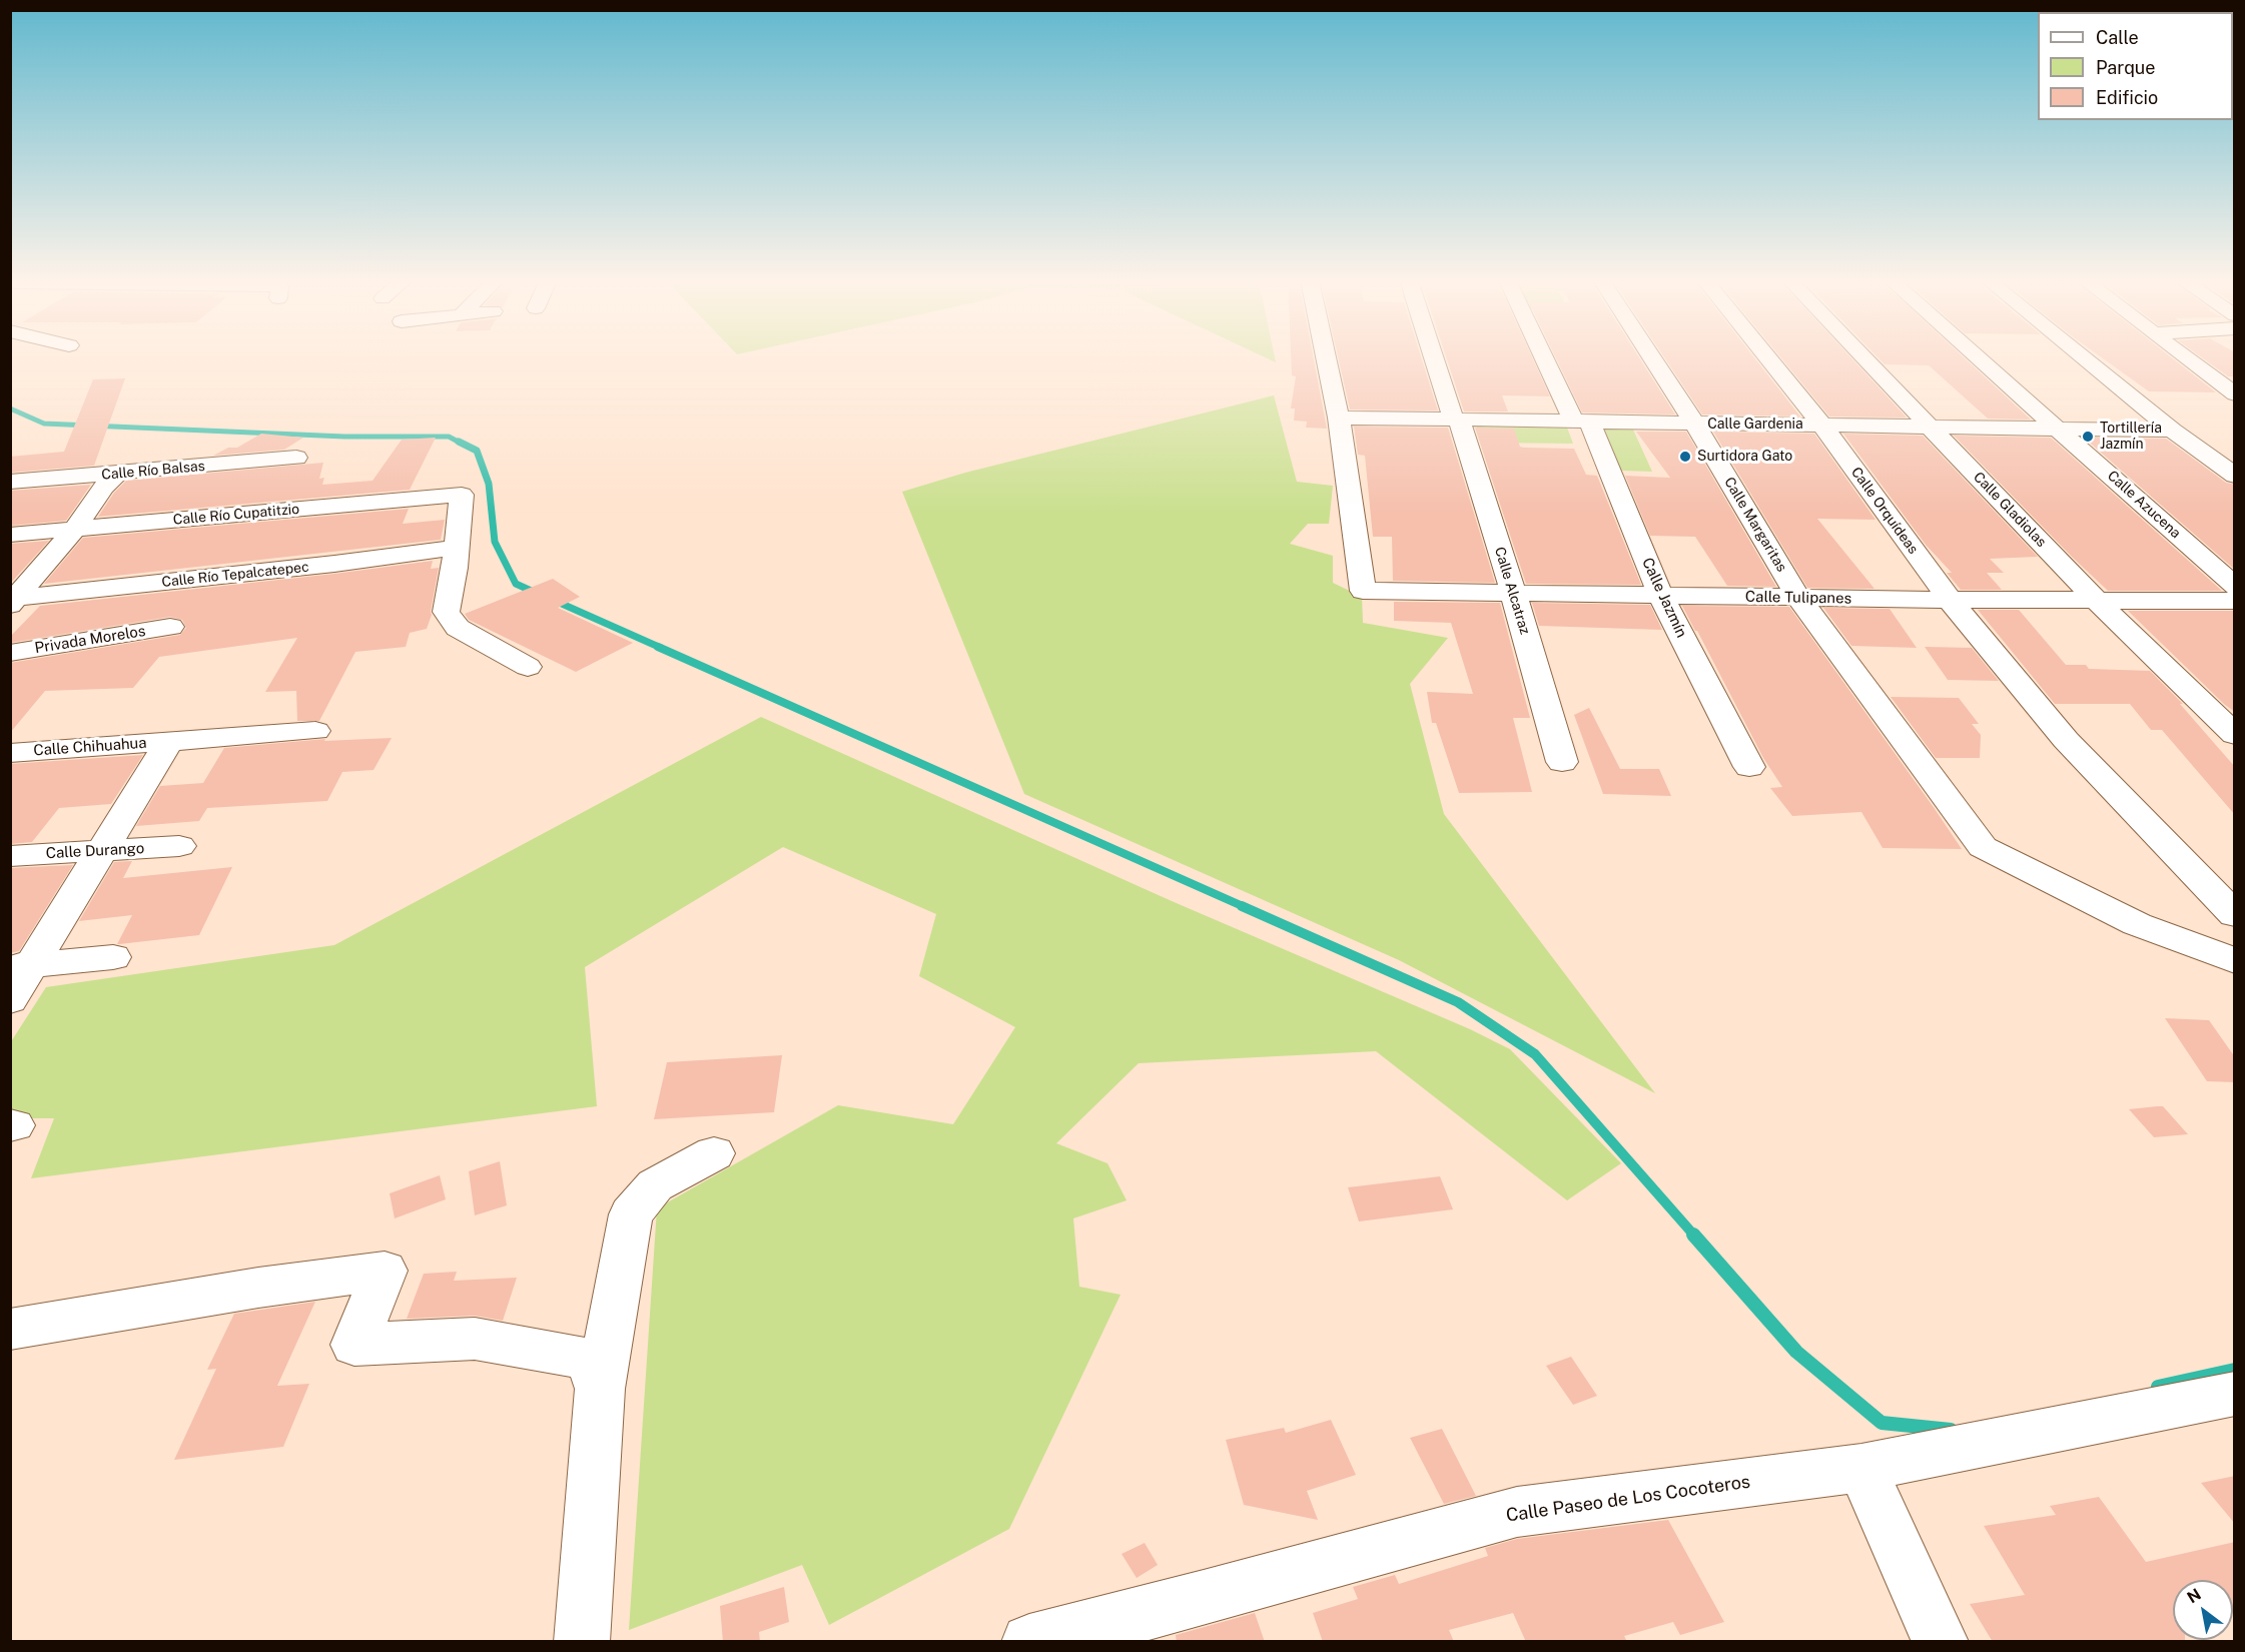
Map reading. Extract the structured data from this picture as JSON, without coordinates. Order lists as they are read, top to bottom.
{
  "streets": {
    "street": [
      "Calle Gardenia",
      "Calle Río Balsas",
      "Calle Azucena",
      "Calle Gladiolas",
      "Calle Orquídeas",
      "Calle Río Cupatitzio",
      "Calle Margaritas",
      "Calle Río Tepalcatepec",
      "Calle Alcatraz",
      "Calle Jazmín",
      "Calle Tulipanes",
      "Privada Morelos",
      "Calle Chihuahua",
      "Calle Durango",
      "Calle Paseo de Los Cocoteros"
    ]
  },
  "crossings": [
    ["Calle Gardenia", "Calle Azucena"],
    ["Calle Gardenia", "Calle Gladiolas"],
    ["Calle Gardenia", "Calle Orquídeas"],
    ["Calle Gardenia", "Calle Margaritas"],
    ["Calle Gardenia", "Calle Alcatraz"],
    ["Calle Gardenia", "Calle Jazmín"],
    ["Calle Gardenia", "Calle Tulipanes"],
    ["Calle Gladiolas", "Calle Tulipanes"],
    ["Calle Orquídeas", "Calle Tulipanes"],
    ["Calle Río Cupatitzio", "Calle Río Tepalcatepec"],
    ["Calle Margaritas", "Calle Tulipanes"],
    ["Calle Alcatraz", "Calle Tulipanes"],
    ["Calle Jazmín", "Calle Tulipanes"]
  ],
  "places": ["Tortillería Jazmín", "Surtidora Gato"],
  "legend": ["Calle", "Parque", "Edificio"],
  "north": "top left"
}
